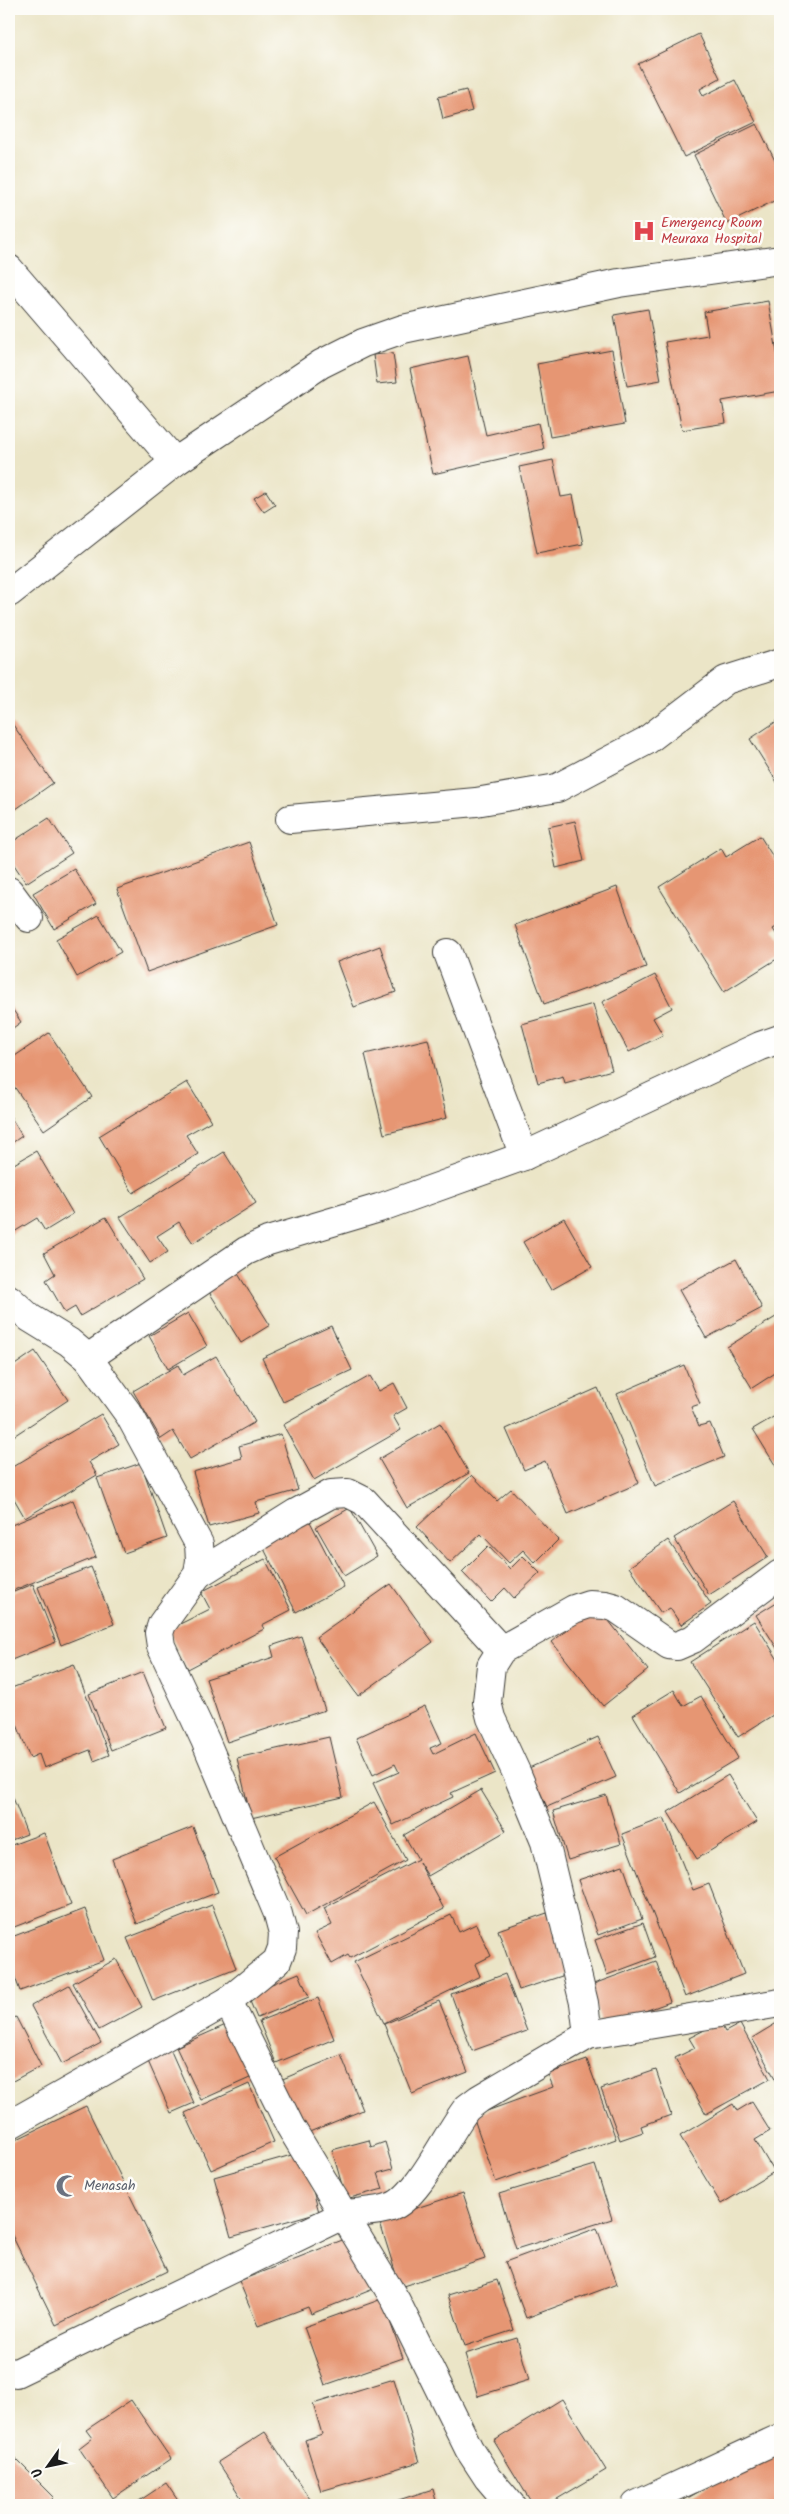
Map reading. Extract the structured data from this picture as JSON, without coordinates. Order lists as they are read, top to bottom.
{
  "places": {
    "hospital": ["Emergency Room Meuraxa Hospital"],
    "mosque": ["Menasah"]
  },
  "north": "bottom left"
}
